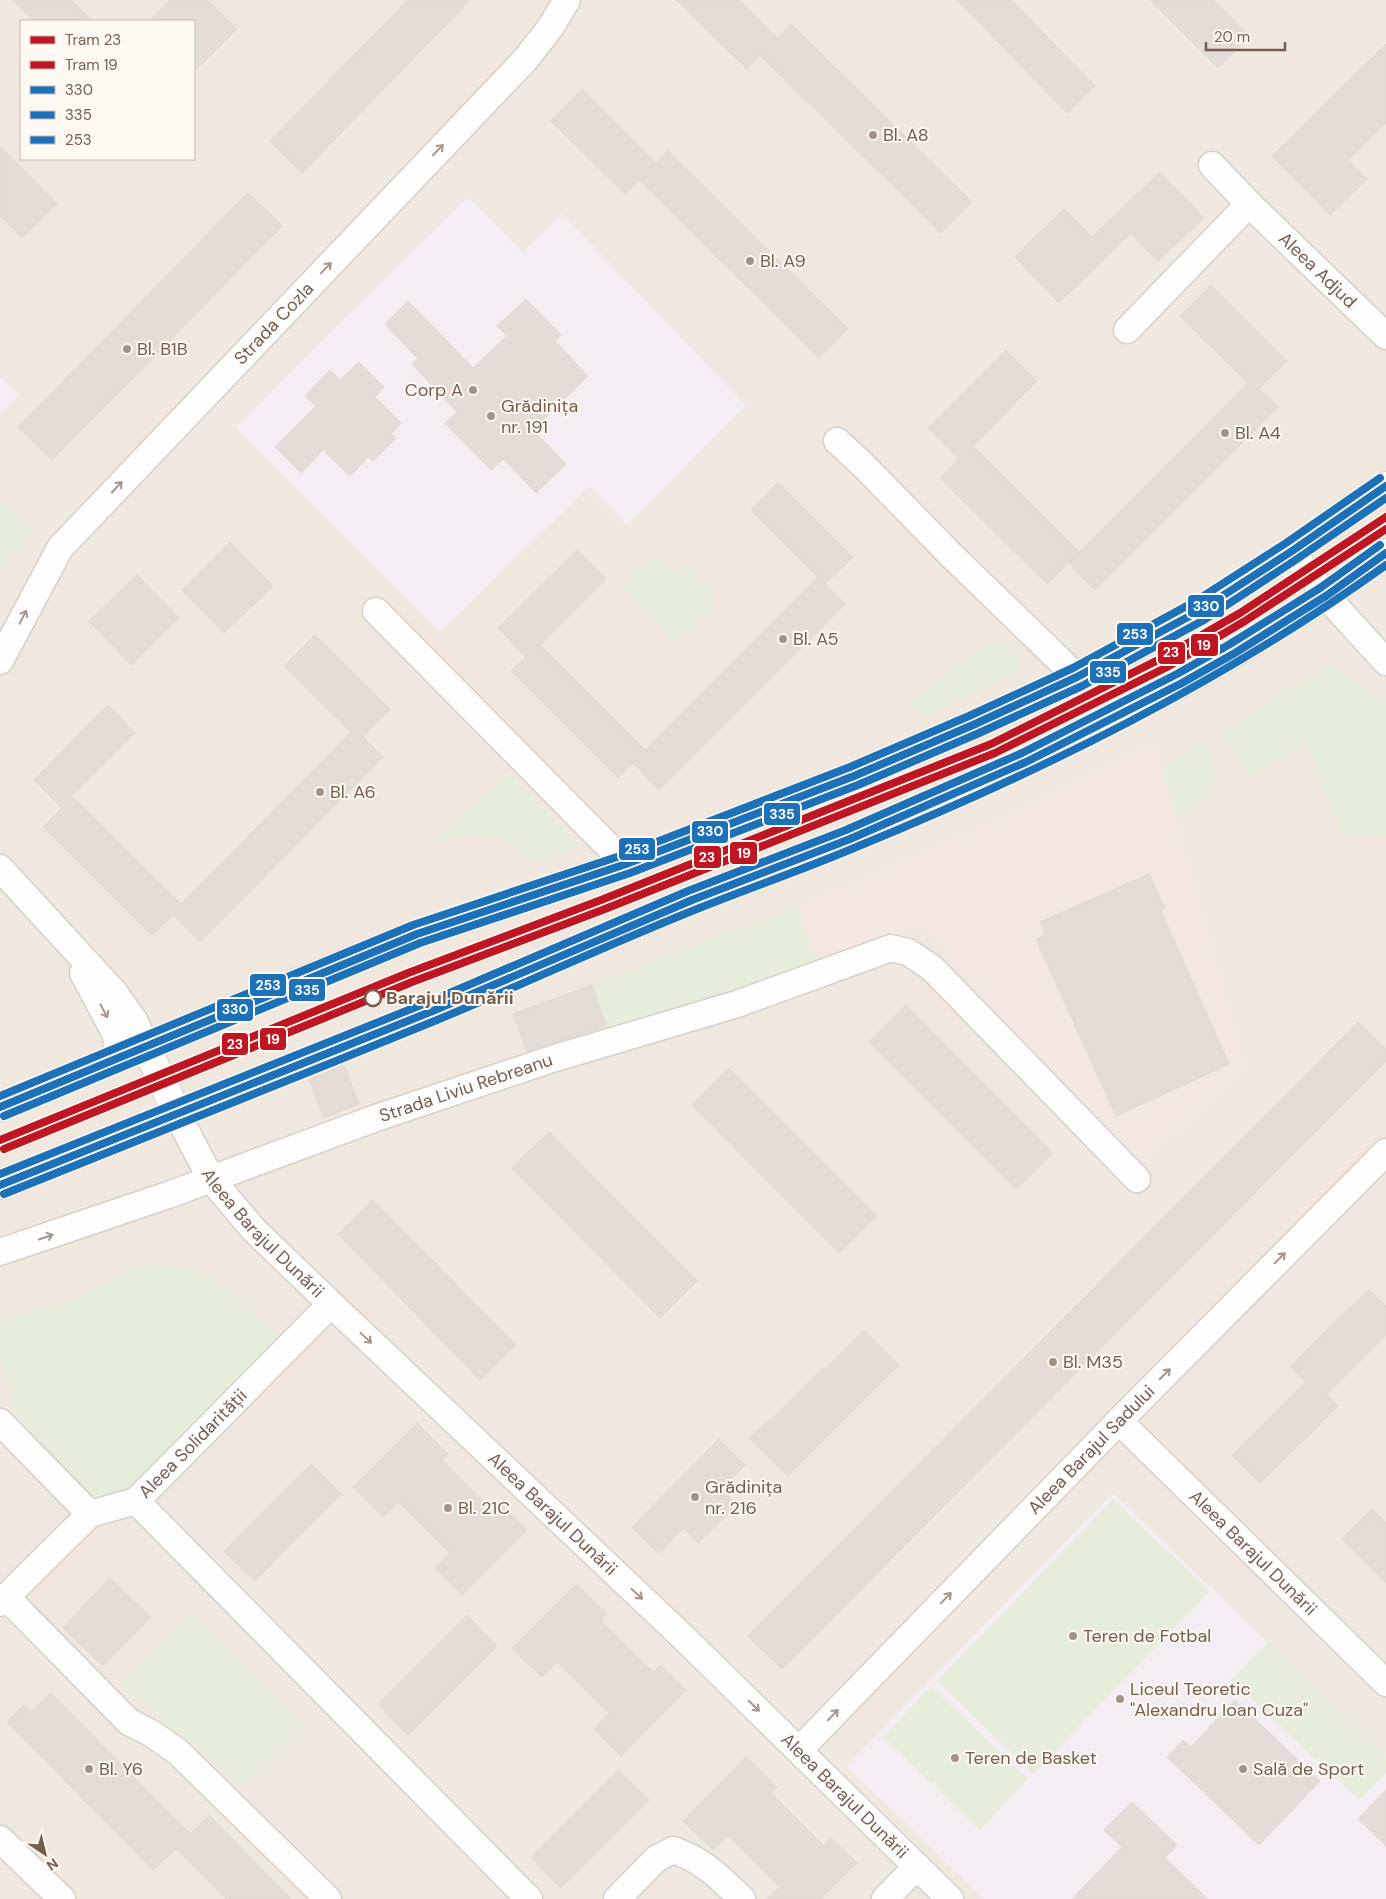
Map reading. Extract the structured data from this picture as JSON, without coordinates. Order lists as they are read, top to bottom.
{
  "streets": {
    "street": [
      "Aleea Adjud",
      "Strada Cozla",
      "Strada Liviu Rebreanu",
      "Aleea Barajul Dunării",
      "Aleea Solidarității",
      "Aleea Barajul Sadului"
    ]
  },
  "crossings": [
    ["Strada Liviu Rebreanu", "Aleea Barajul Dunării"],
    ["Aleea Barajul Dunării", "Aleea Solidarității"],
    ["Aleea Barajul Dunării", "Aleea Barajul Sadului"]
  ],
  "one_way": ["Strada Cozla", "Aleea Barajul Dunării", "Aleea Barajul Sadului"],
  "places": [
    "Bl. A8",
    "Bl. A9",
    "Bl. B1B",
    "Corp A",
    "Grădinița nr. 191",
    "Bl. A4",
    "Bl. A5",
    "Bl. A6",
    "Barajul Dunării",
    "Bl. M35",
    "Grădinița nr. 216",
    "Bl. 21C",
    "Teren de Fotbal",
    "Liceul Teoretic \"Alexandru Ioan Cuza\"",
    "Teren de Basket",
    "Bl. Y6",
    "Sală de Sport"
  ],
  "lines": [
    "transit line 253",
    "transit line 330",
    "transit line 335",
    "tram line 23",
    "tram line 19"
  ],
  "legend": [
    "Tram 23",
    "Tram 19",
    "330",
    "335",
    "253"
  ],
  "scale_bar": "20 m",
  "north": "bottom right"
}
